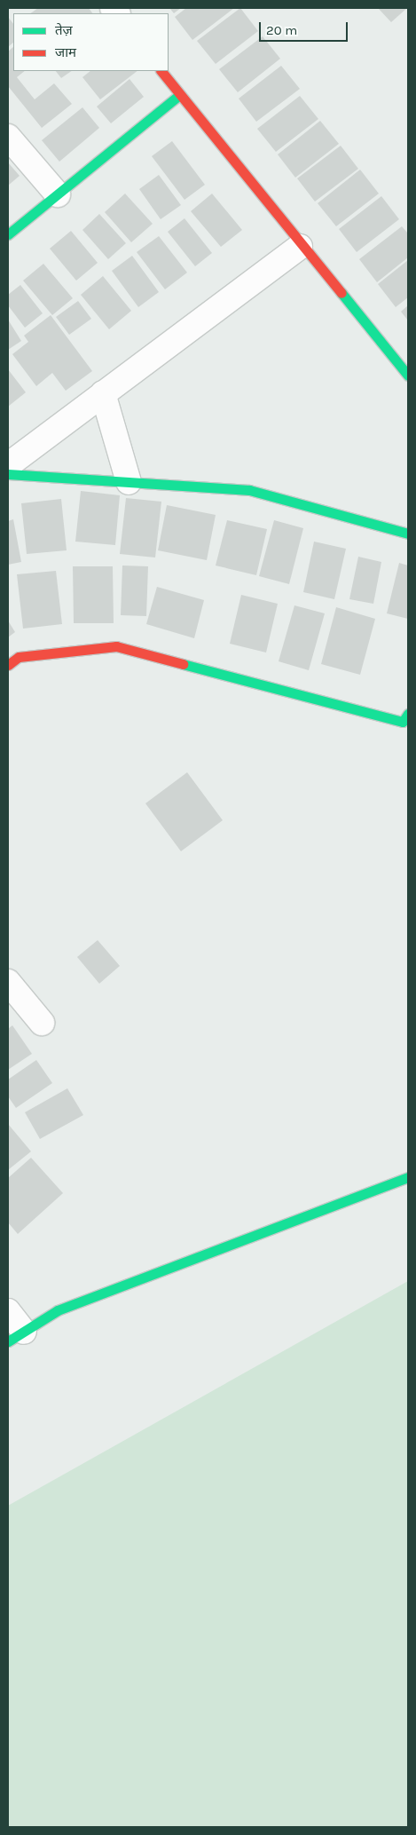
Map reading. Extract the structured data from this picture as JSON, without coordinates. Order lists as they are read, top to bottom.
{
  "legend": ["तेज़", "जाम"],
  "scale_bar": "20 m"
}
